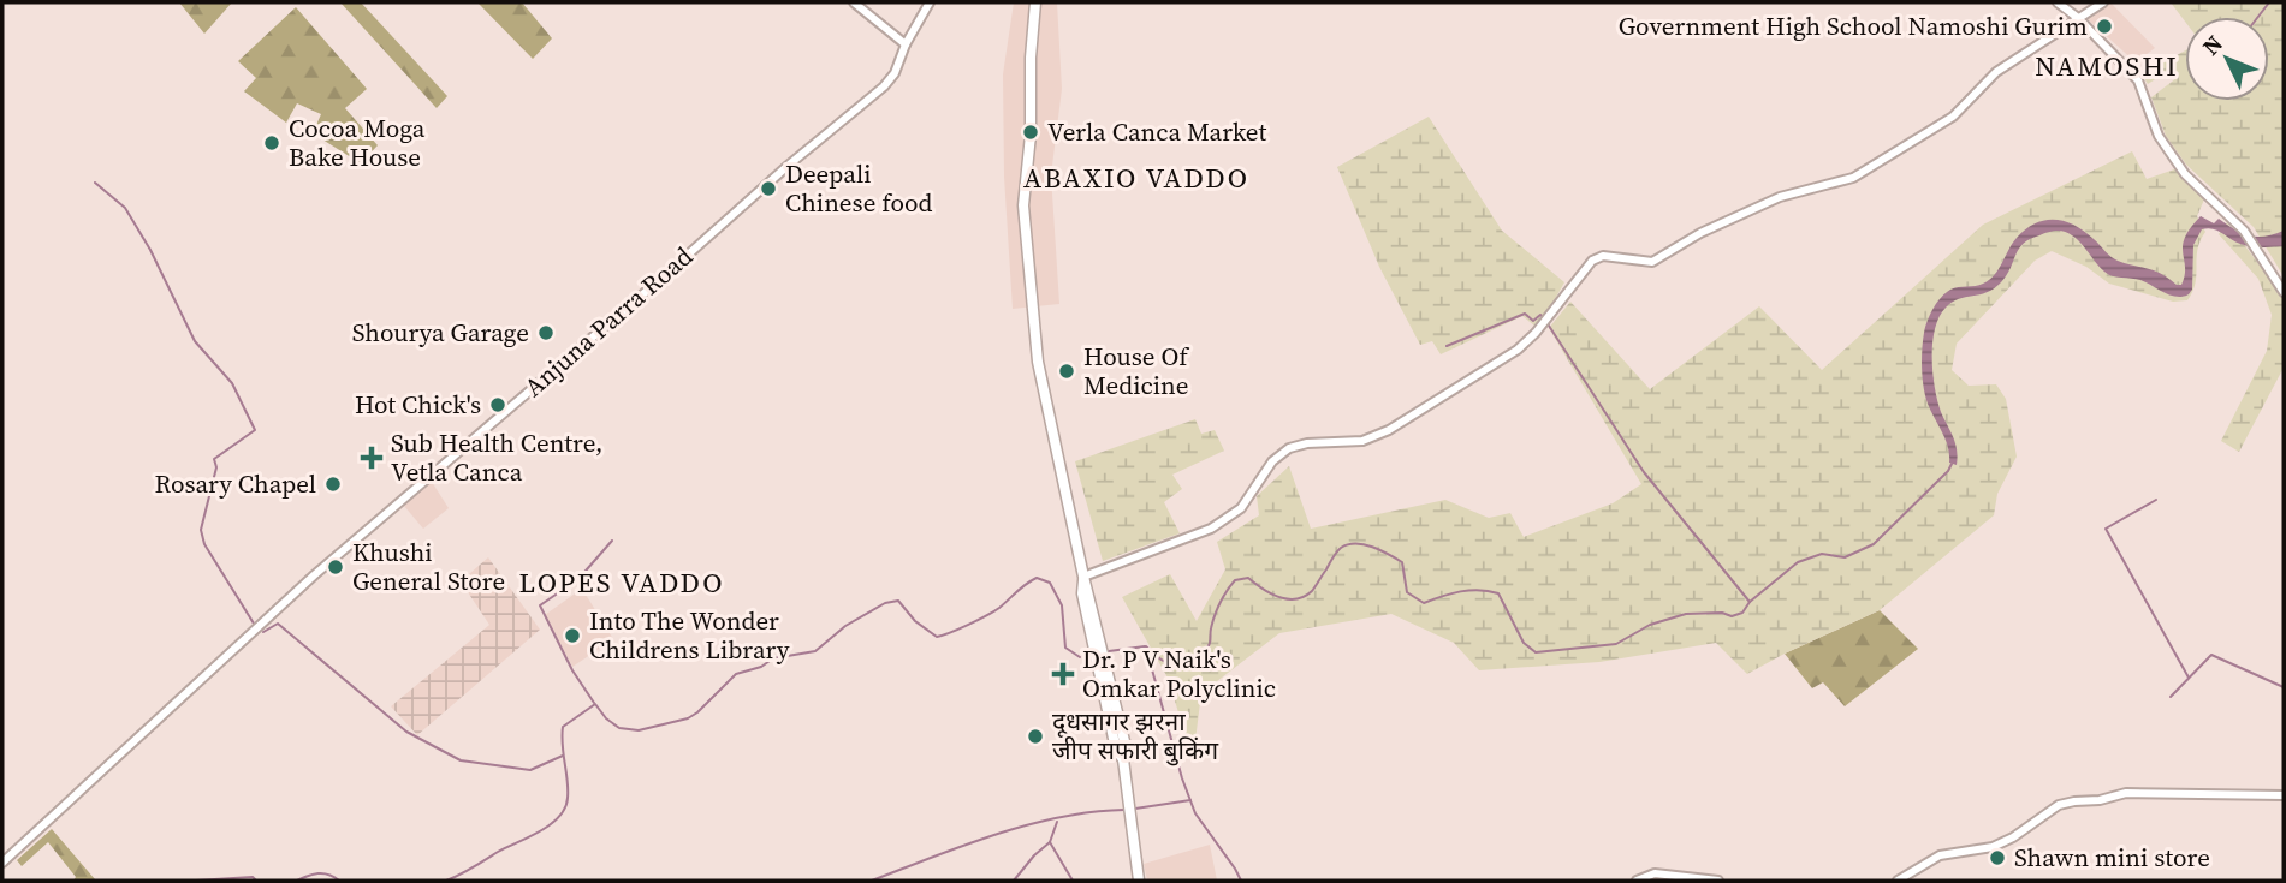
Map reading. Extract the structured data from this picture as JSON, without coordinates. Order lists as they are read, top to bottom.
{
  "streets": {
    "street": ["Anjuna Parra Road"]
  },
  "districts": ["NAMOSHI", "ABAXIO VADDO", "LOPES VADDO"],
  "places": {
    "other": [
      "Government High School Namoshi Gurim",
      "Verla Canca Market",
      "Cocoa Moga Bake House",
      "Deepali Chinese food",
      "Shourya Garage",
      "House Of Medicine",
      "Hot Chick's",
      "Rosary Chapel",
      "Khushi General Store",
      "Into The Wonder Childrens Library",
      "दूधसागर झरना जीप सफारी बुकिंग",
      "Shawn mini store"
    ],
    "health": ["Sub Health Centre, Vetla Canca", "Dr. P V Naik's Omkar Polyclinic"]
  },
  "north": "top left"
}
